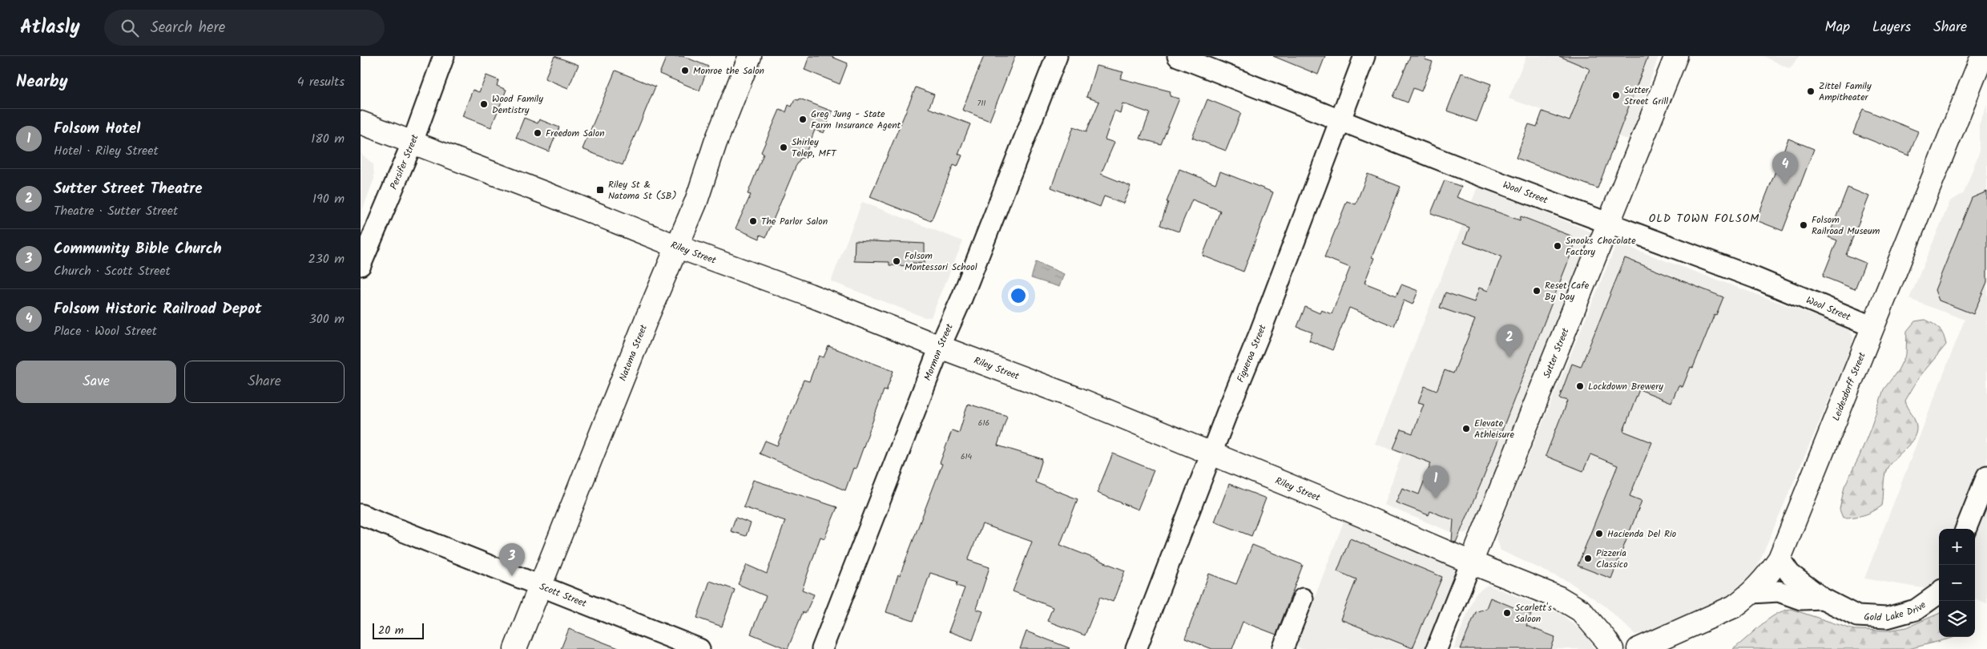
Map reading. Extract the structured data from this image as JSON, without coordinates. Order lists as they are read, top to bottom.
{
  "streets": {
    "main road": [
      "Riley Street",
      "Natoma Street",
      "Sutter Street",
      "Leidesdorff Street"
    ],
    "street": [
      "Persifer Street",
      "Wool Street",
      "Mormon Street",
      "Figueroa Street",
      "Scott Street",
      "Gold Lake Drive"
    ]
  },
  "crossings": [
    ["Persifer Street", "Riley Street"],
    ["Wool Street", "Sutter Street"],
    ["Wool Street", "Figueroa Street"],
    ["Wool Street", "Leidesdorff Street"],
    ["Riley Street", "Mormon Street"],
    ["Riley Street", "Natoma Street"],
    ["Riley Street", "Sutter Street"],
    ["Riley Street", "Figueroa Street"],
    ["Natoma Street", "Scott Street"],
    ["Leidesdorff Street", "Gold Lake Drive"]
  ],
  "districts": ["OLD TOWN FOLSOM"],
  "places": {
    "other": [
      "Monroe the Salon",
      "Zittel Family Ampitheater",
      "Sutter Street Grill",
      "Wood Family Dentistry",
      "Greg Jung - State Farm Insurance Agent",
      "Freedom Salon",
      "Shirley Telep, MFT",
      "The Parlor Salon",
      "Folsom Railroad Museum",
      "Snooks Chocolate Factory",
      "Folsom Montessori School",
      "Reset Cafe By Day",
      "Lockdown Brewery",
      "Elevate Athleisure",
      "Hacienda Del Rio",
      "Pizzeria Classico",
      "Scarlett's Saloon"
    ],
    "transit": ["Riley St & Natoma St (SB)"]
  },
  "house_numbers": ["711", "616", "614"],
  "scale_bar": "20 m",
  "page": {
    "header": "Atlasly",
    "search": "Search here",
    "nav": ["Map", "Layers", "Share"],
    "heading": ["Nearby", "4 results"],
    "list": [
      {
        "mark": "1",
        "name": "Folsom Hotel",
        "note": "Hotel · Riley Street",
        "value": "180 m"
      },
      {
        "mark": "2",
        "name": "Sutter Street Theatre",
        "note": "Theatre · Sutter Street",
        "value": "190 m"
      },
      {
        "mark": "3",
        "name": "Community Bible Church",
        "note": "Church · Scott Street",
        "value": "230 m"
      },
      {
        "mark": "4",
        "name": "Folsom Historic Railroad Depot",
        "note": "Place · Wool Street",
        "value": "300 m"
      }
    ],
    "pins": [
      "4",
      "2",
      "1",
      "3"
    ],
    "buttons": ["Save", "Share"],
    "map_buttons": ["+", "−"],
    "scale": "20 m"
  }
}
